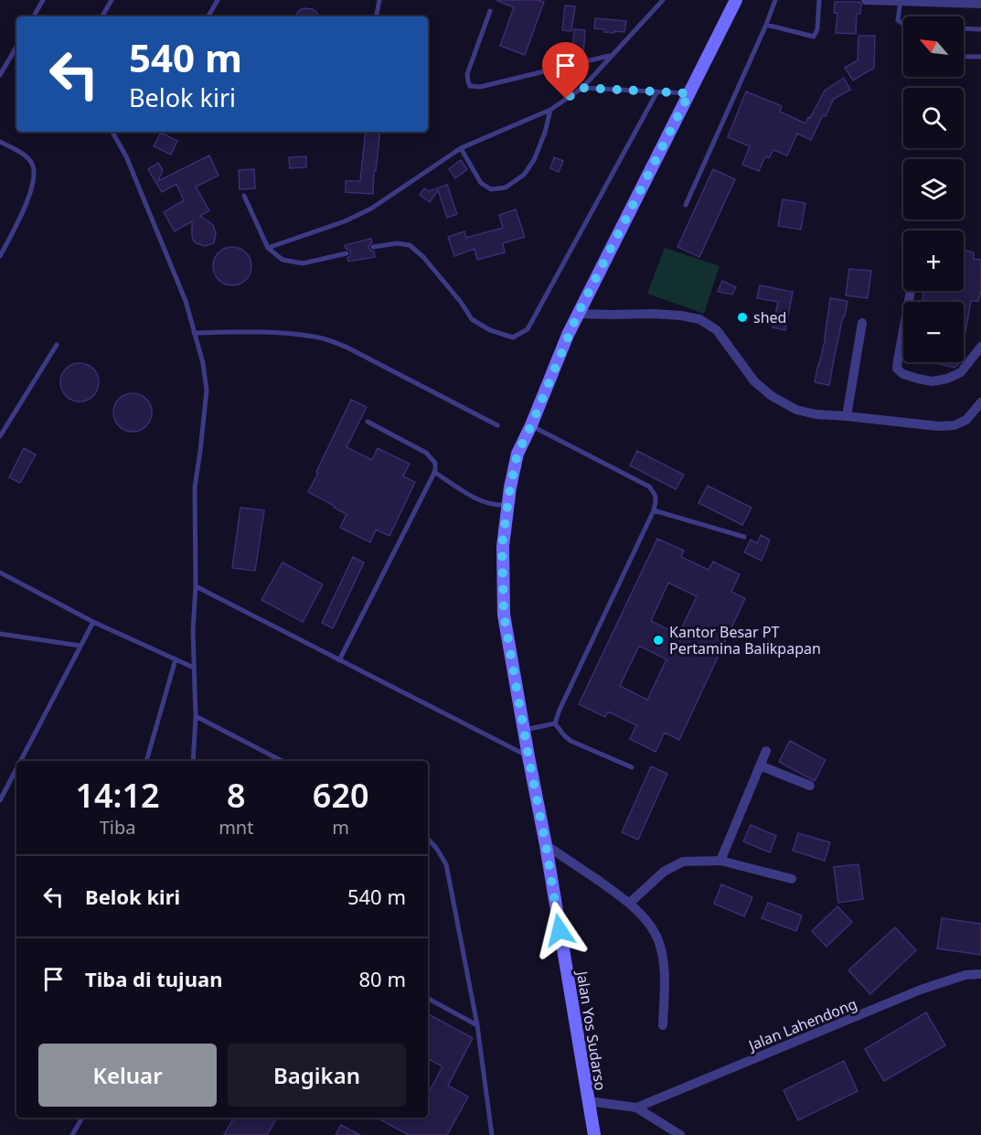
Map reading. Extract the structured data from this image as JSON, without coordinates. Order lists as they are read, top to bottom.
{
  "streets": {
    "main road": ["Jalan Yos Sudarso"],
    "street": ["Jalan Lahendong"]
  },
  "places": ["shed", "Kantor Besar PT Pertamina Balikpapan"],
  "north": "top left",
  "page": {
    "map_buttons": ["+", "−"],
    "turn": ["540 m", "Belok kiri"],
    "eta": [
      "14:12",
      "Tiba",
      "8",
      "mnt",
      "620",
      "m"
    ],
    "list": [
      {
        "name": "Belok kiri",
        "value": "540 m"
      },
      {
        "name": "Tiba di tujuan",
        "value": "80 m"
      }
    ],
    "buttons": ["Keluar", "Bagikan"]
  }
}
